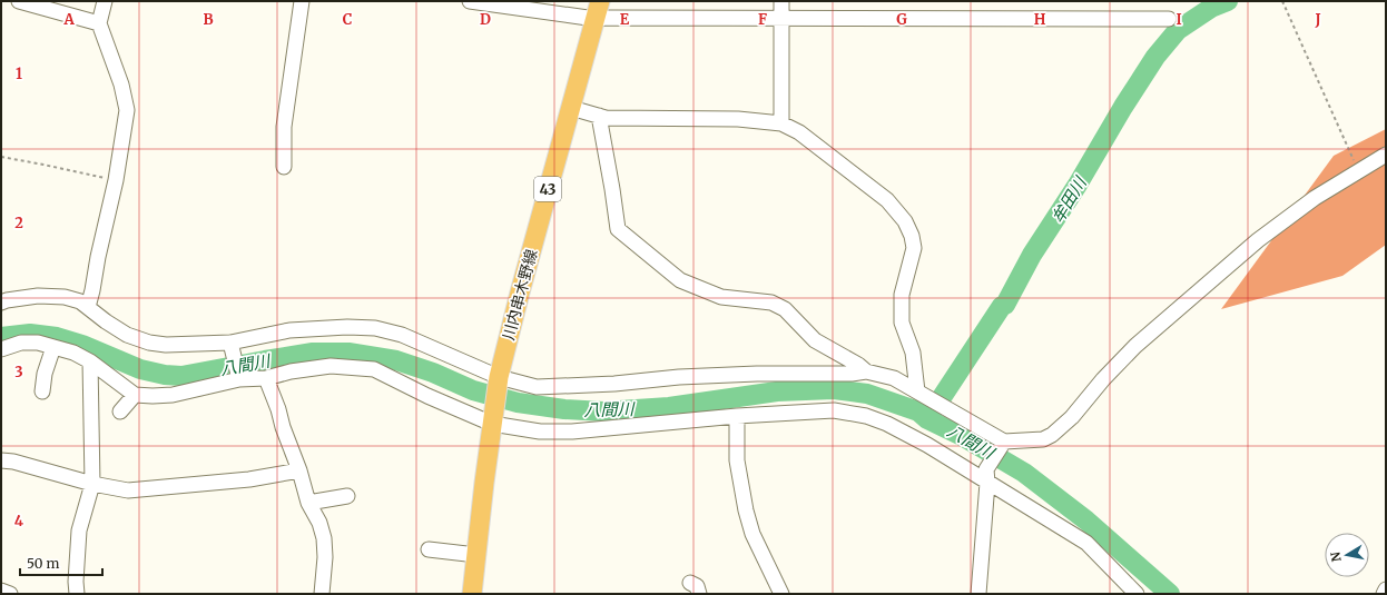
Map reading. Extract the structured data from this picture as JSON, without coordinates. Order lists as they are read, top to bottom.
{
  "streets": {
    "main road": ["43", "川内串木野線"]
  },
  "water": ["牟田川", "八間川"],
  "scale_bar": "50 m",
  "north": "left",
  "grid": {
    "columns": [
      "A",
      "B",
      "C",
      "D",
      "E",
      "F",
      "G",
      "H",
      "I",
      "J"
    ],
    "rows": [
      "1",
      "2",
      "3",
      "4"
    ]
  }
}
